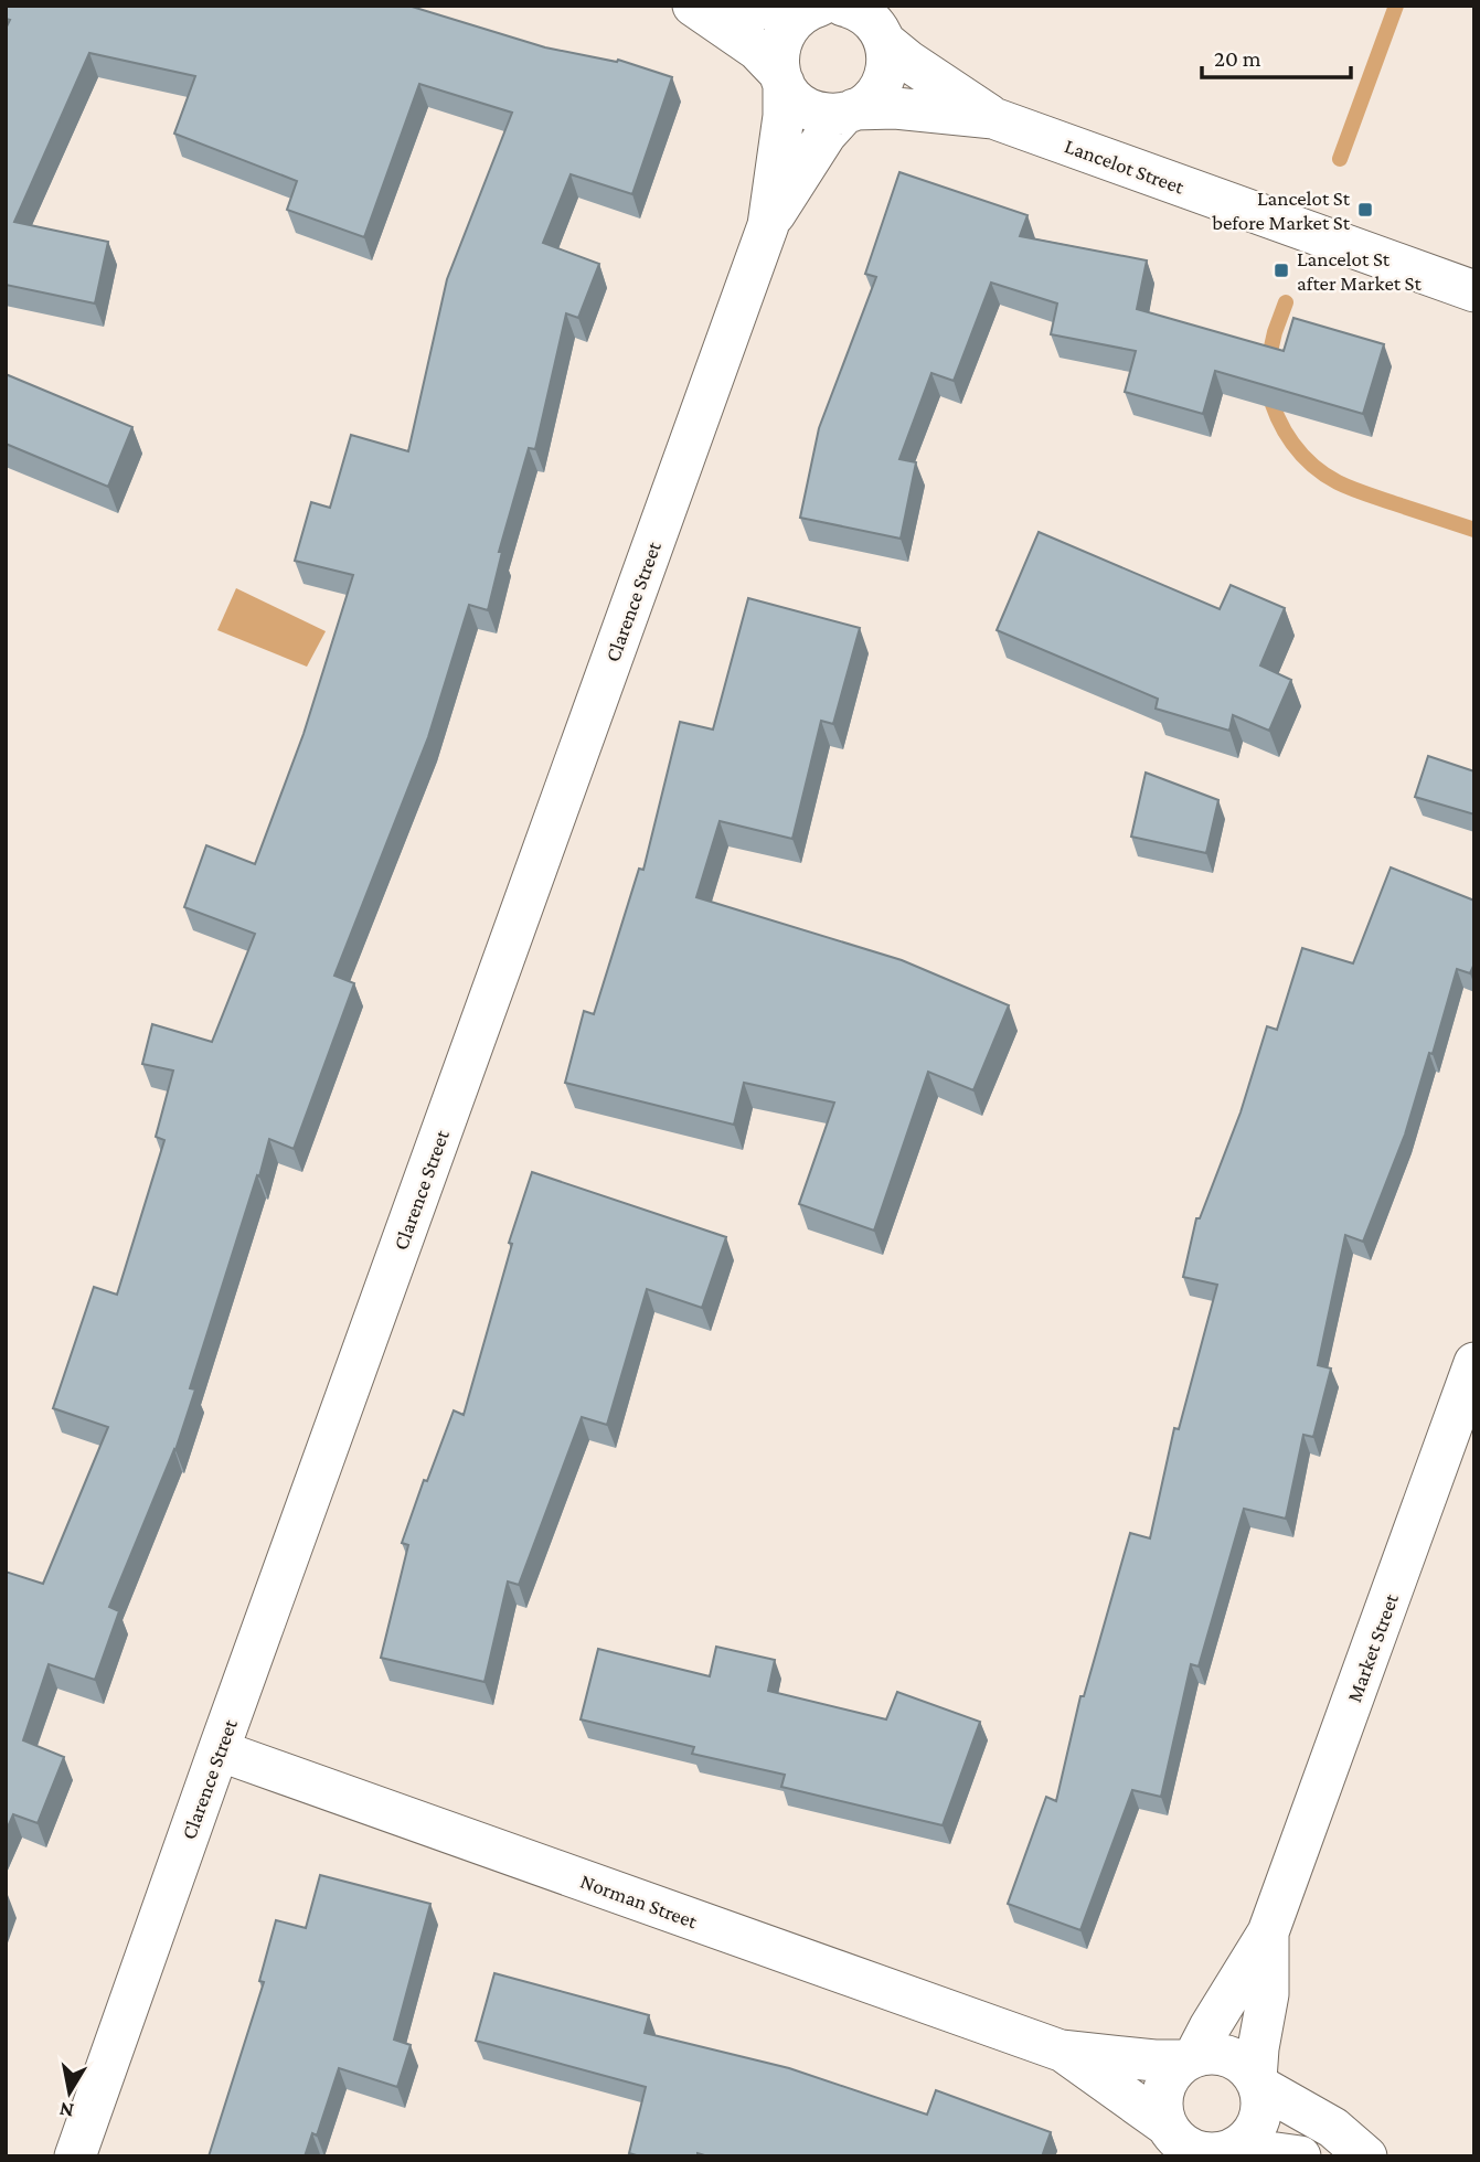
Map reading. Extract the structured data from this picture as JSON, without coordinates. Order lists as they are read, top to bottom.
{
  "streets": {
    "street": [
      "Lancelot Street",
      "Clarence Street",
      "Market Street",
      "Norman Street"
    ]
  },
  "crossings": [
    ["Lancelot Street", "Clarence Street"],
    ["Clarence Street", "Norman Street"],
    ["Market Street", "Norman Street"]
  ],
  "places": {
    "transit": ["Lancelot St before Market St", "Lancelot St after Market St"]
  },
  "scale_bar": "20 m",
  "north": "bottom"
}
